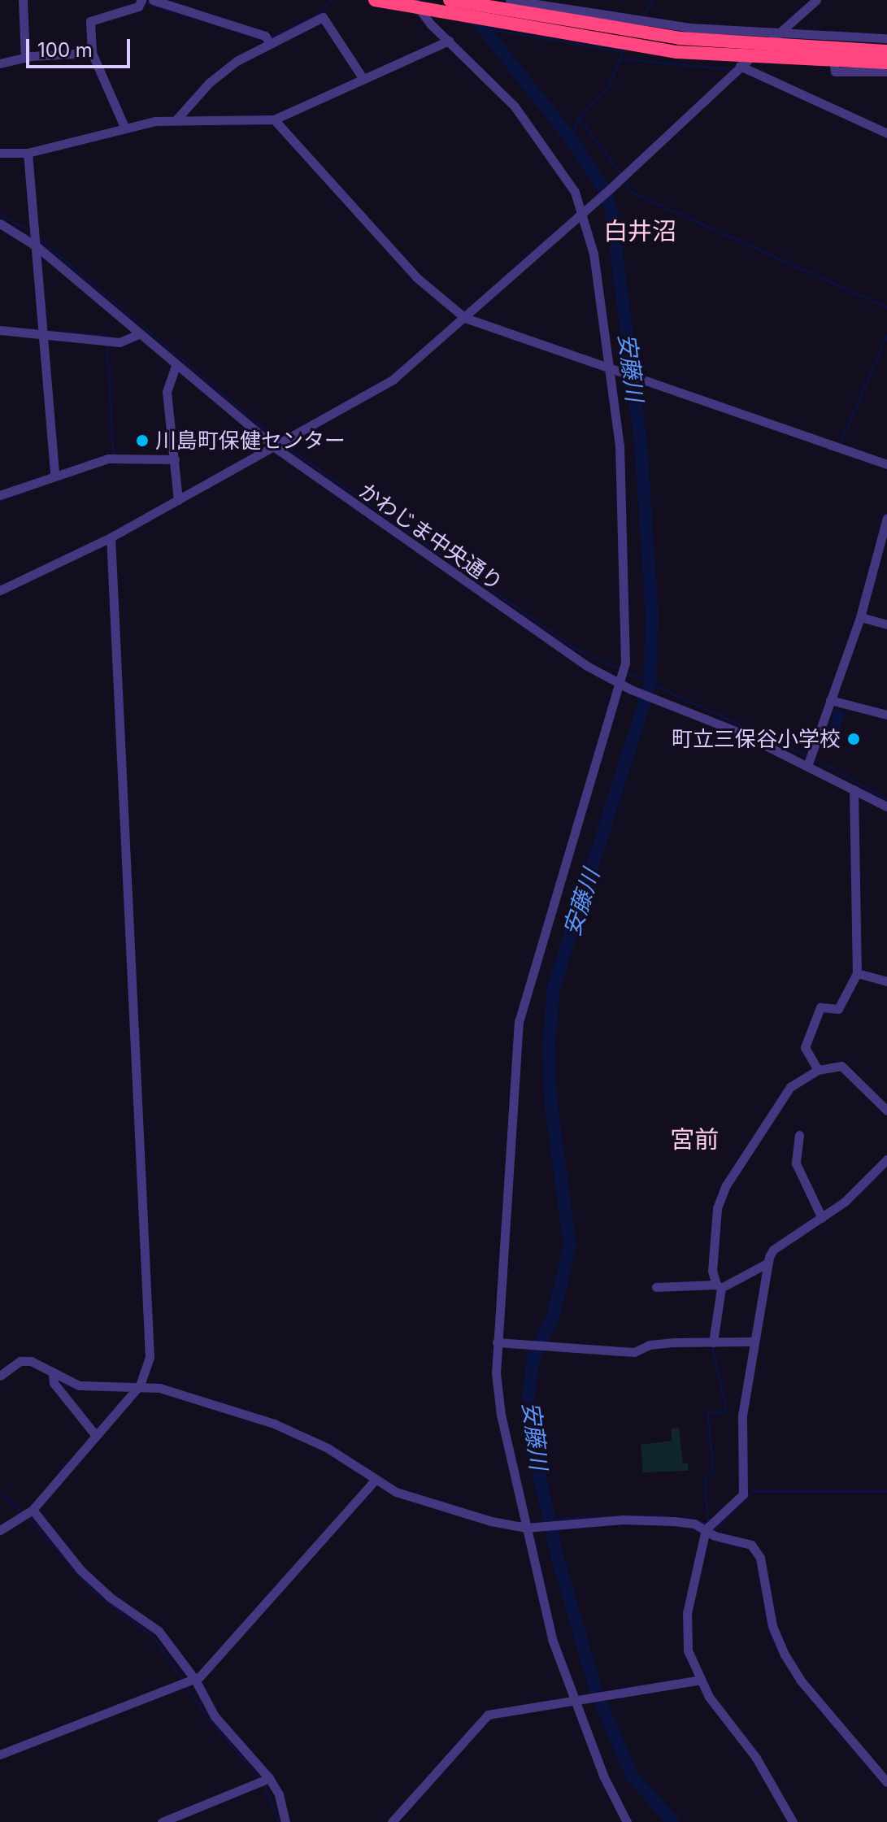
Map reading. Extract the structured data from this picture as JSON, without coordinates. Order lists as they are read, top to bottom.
{
  "streets": {
    "street": ["かわじま中央通り"]
  },
  "districts": ["白井沼", "宮前"],
  "water": ["安藤川"],
  "places": ["川島町保健センター", "町立三保谷小学校"],
  "scale_bar": "100 m"
}
